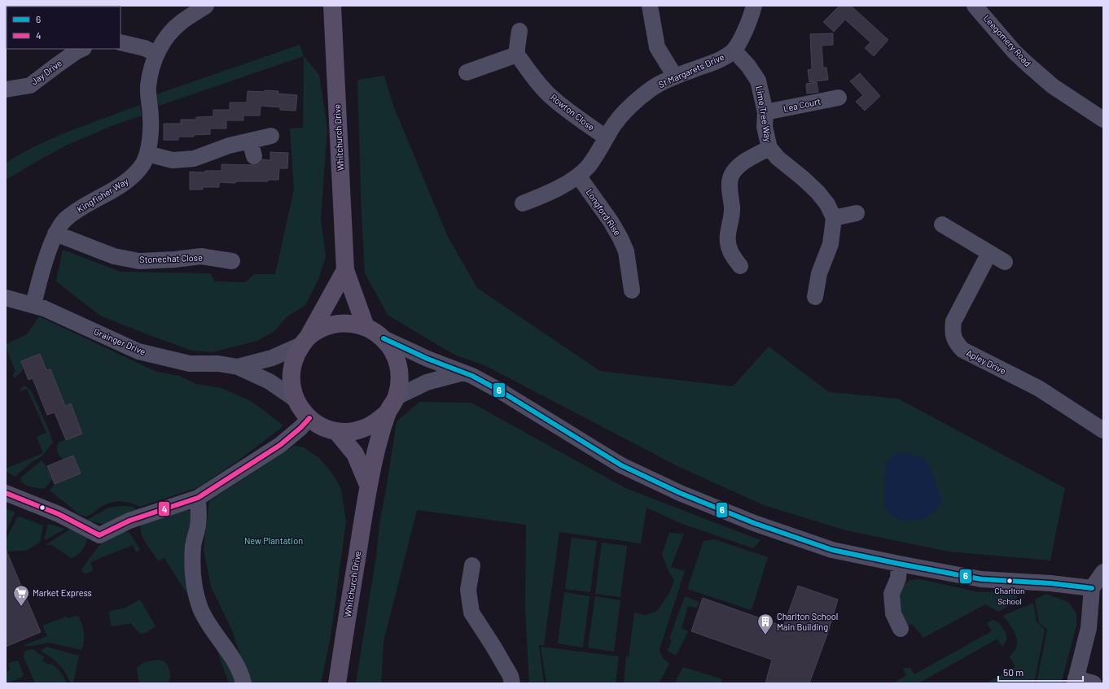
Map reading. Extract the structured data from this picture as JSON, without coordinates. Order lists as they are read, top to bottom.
{
  "streets": {
    "main road": ["Whitchurch Drive"],
    "street": [
      "Leegomery Road",
      "St Margarets Drive",
      "Jay Drive",
      "Lea Court",
      "Rowton Close",
      "Lime Tree Way",
      "Kingfisher Way",
      "Longford Rise",
      "Stonechat Close",
      "Grainger Drive",
      "Apley Drive"
    ]
  },
  "crossings": [
    ["St Margarets Drive", "Rowton Close"],
    ["St Margarets Drive", "Lime Tree Way"],
    ["St Margarets Drive", "Longford Rise"],
    ["Lea Court", "Lime Tree Way"],
    ["Whitchurch Drive", "Grainger Drive"],
    ["Kingfisher Way", "Stonechat Close"],
    ["Kingfisher Way", "Grainger Drive"]
  ],
  "parks": ["New Plantation"],
  "places": {
    "other": ["Charlton School"],
    "supermarket": ["Market Express"],
    "building": ["Charlton School Main Building"]
  },
  "lines": ["transit line 6", "transit line 4"],
  "legend": ["6", "4"],
  "scale_bar": "50 m"
}
